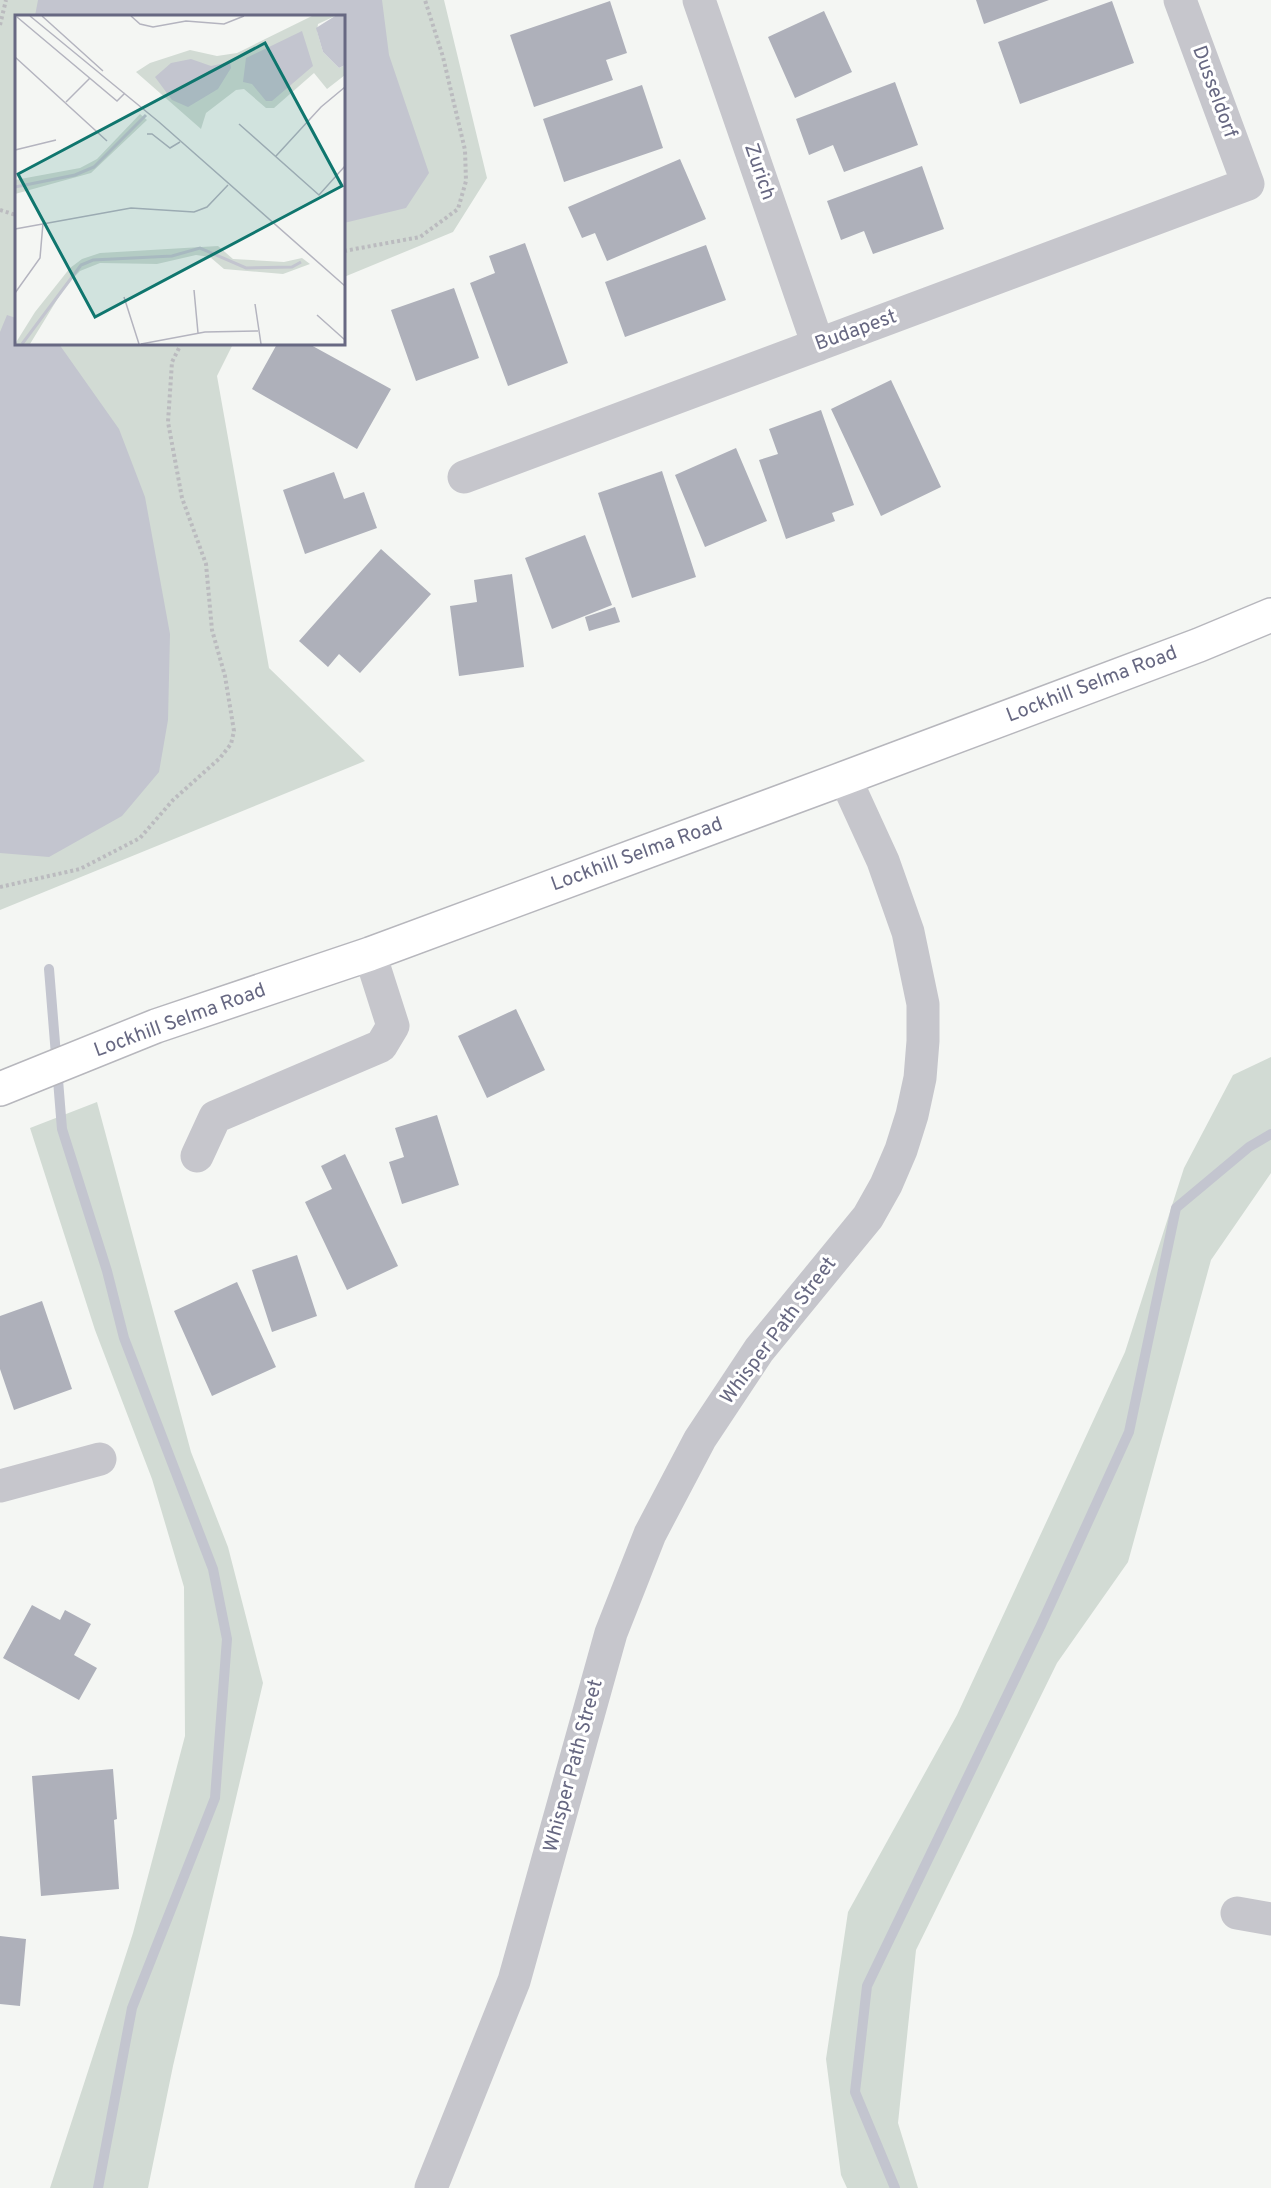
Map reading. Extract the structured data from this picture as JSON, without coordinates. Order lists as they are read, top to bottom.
{
  "streets": {
    "main road": ["Lockhill Selma Road"],
    "street": [
      "Dusseldorf",
      "Zurich",
      "Budapest",
      "Whisper Path Street"
    ]
  },
  "crossings": [
    ["Dusseldorf", "Budapest"],
    ["Zurich", "Budapest"],
    ["Lockhill Selma Road", "Whisper Path Street"]
  ]
}
